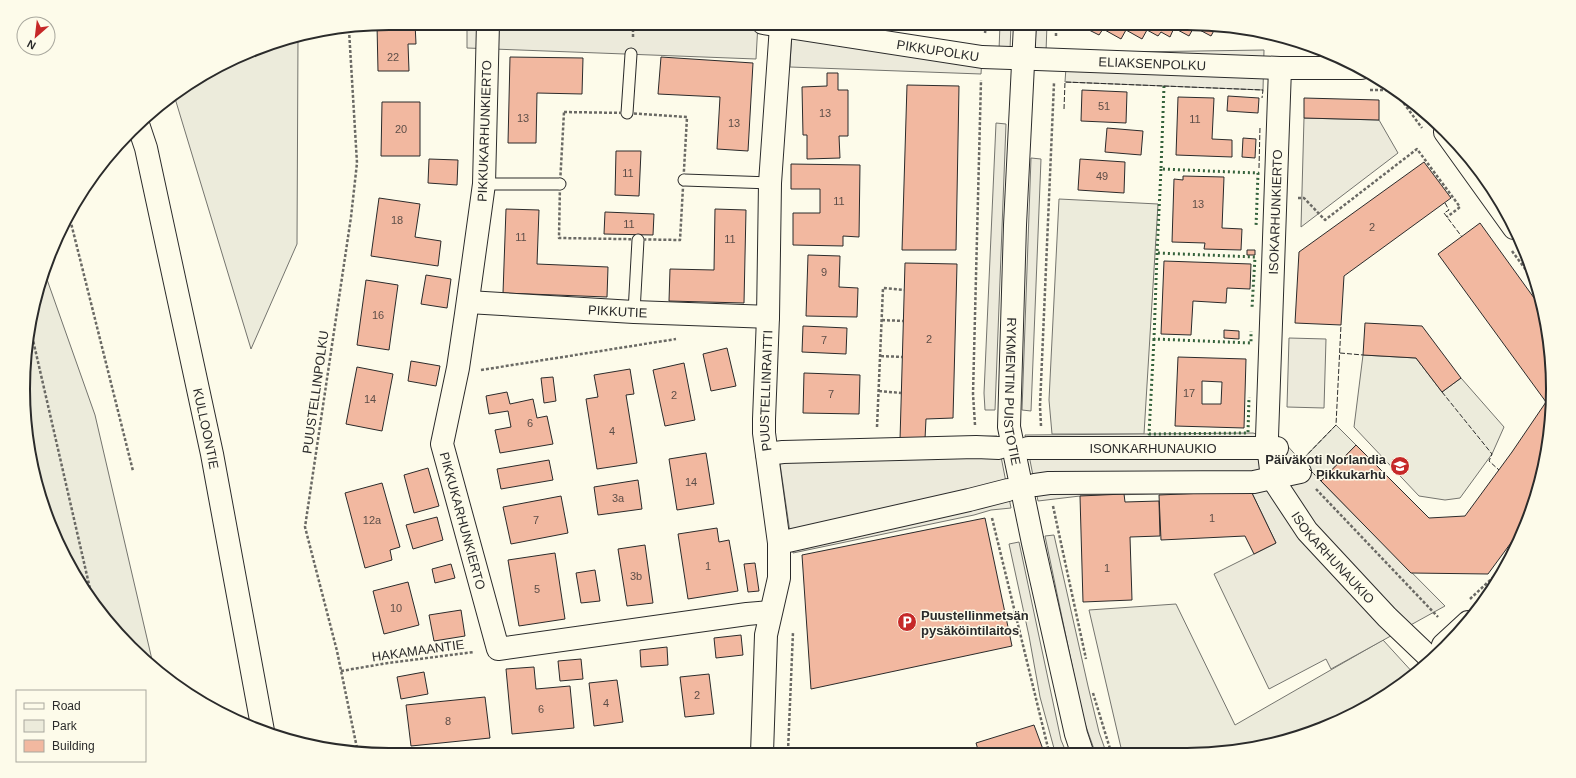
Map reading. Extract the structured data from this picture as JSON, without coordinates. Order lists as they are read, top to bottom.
{
  "streets": {
    "street": [
      "PIKKUPOLKU",
      "ELIAKSENPOLKU",
      "PIKKUKARHUNKIERTO",
      "ISOKARHUNKIERTO",
      "PIKKUTIE",
      "PUUSTELLINRAITTI",
      "RYKMENTIN PUISTOTIE",
      "KULLOONTIE",
      "ISONKARHUNAUKIO",
      "ISOKARHUNAUKIO"
    ],
    "path": ["PUUSTELLINPOLKU", "HAKAMAANTIE"]
  },
  "crossings": [
    ["PIKKUPOLKU", "ELIAKSENPOLKU"],
    ["PIKKUPOLKU", "RYKMENTIN PUISTOTIE"],
    ["ELIAKSENPOLKU", "ISOKARHUNKIERTO"],
    ["ELIAKSENPOLKU", "RYKMENTIN PUISTOTIE"],
    ["PIKKUKARHUNKIERTO", "PIKKUTIE"],
    ["PIKKUKARHUNKIERTO", "HAKAMAANTIE"],
    ["ISOKARHUNKIERTO", "ISONKARHUNAUKIO"],
    ["ISOKARHUNKIERTO", "ISOKARHUNAUKIO"],
    ["PIKKUTIE", "PUUSTELLINRAITTI"],
    ["PUUSTELLINPOLKU", "HAKAMAANTIE"],
    ["ISONKARHUNAUKIO", "ISOKARHUNAUKIO"]
  ],
  "places": {
    "school or university": ["Päiväkoti Norlandia Pikkukarhu"],
    "parking": ["Puustellinmetsän pysäköintilaitos"]
  },
  "house_numbers": [
    "22",
    "51",
    "13",
    "13",
    "11",
    "13",
    "20",
    "11",
    "49",
    "11",
    "13",
    "18",
    "11",
    "2",
    "11",
    "11",
    "9",
    "16",
    "2",
    "7",
    "17",
    "7",
    "2",
    "14",
    "6",
    "4",
    "14",
    "3a",
    "1",
    "12a",
    "7",
    "1",
    "1",
    "3b",
    "5",
    "10",
    "2",
    "4",
    "6",
    "8"
  ],
  "legend": ["Road", "Park", "Building"],
  "north": "bottom left"
}
